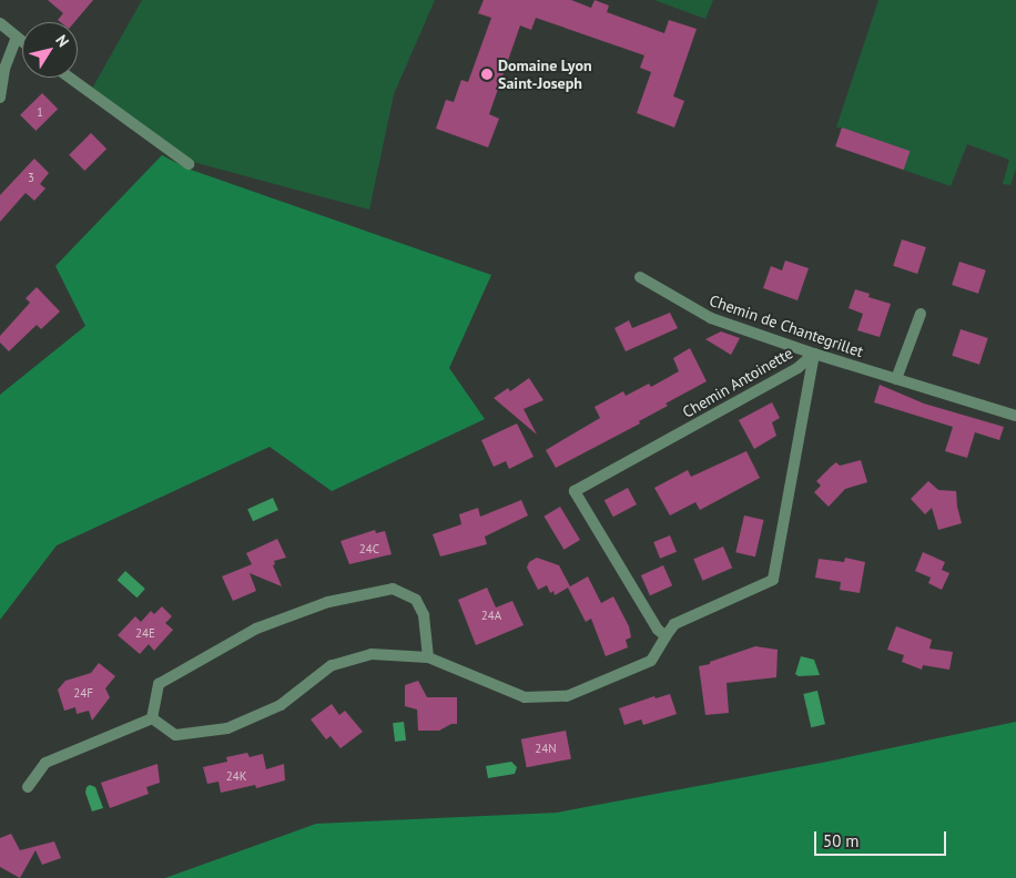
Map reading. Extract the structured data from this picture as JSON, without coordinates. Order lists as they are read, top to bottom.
{
  "streets": {
    "street": ["Chemin de Chantegrillet", "Chemin Antoinette"]
  },
  "crossings": [
    ["Chemin de Chantegrillet", "Chemin Antoinette"]
  ],
  "places": ["Domaine Lyon Saint-Joseph"],
  "house_numbers": [
    "1",
    "3",
    "24C",
    "24A",
    "24E",
    "24F",
    "24N",
    "24K"
  ],
  "scale_bar": "50 m",
  "north": "top right"
}
